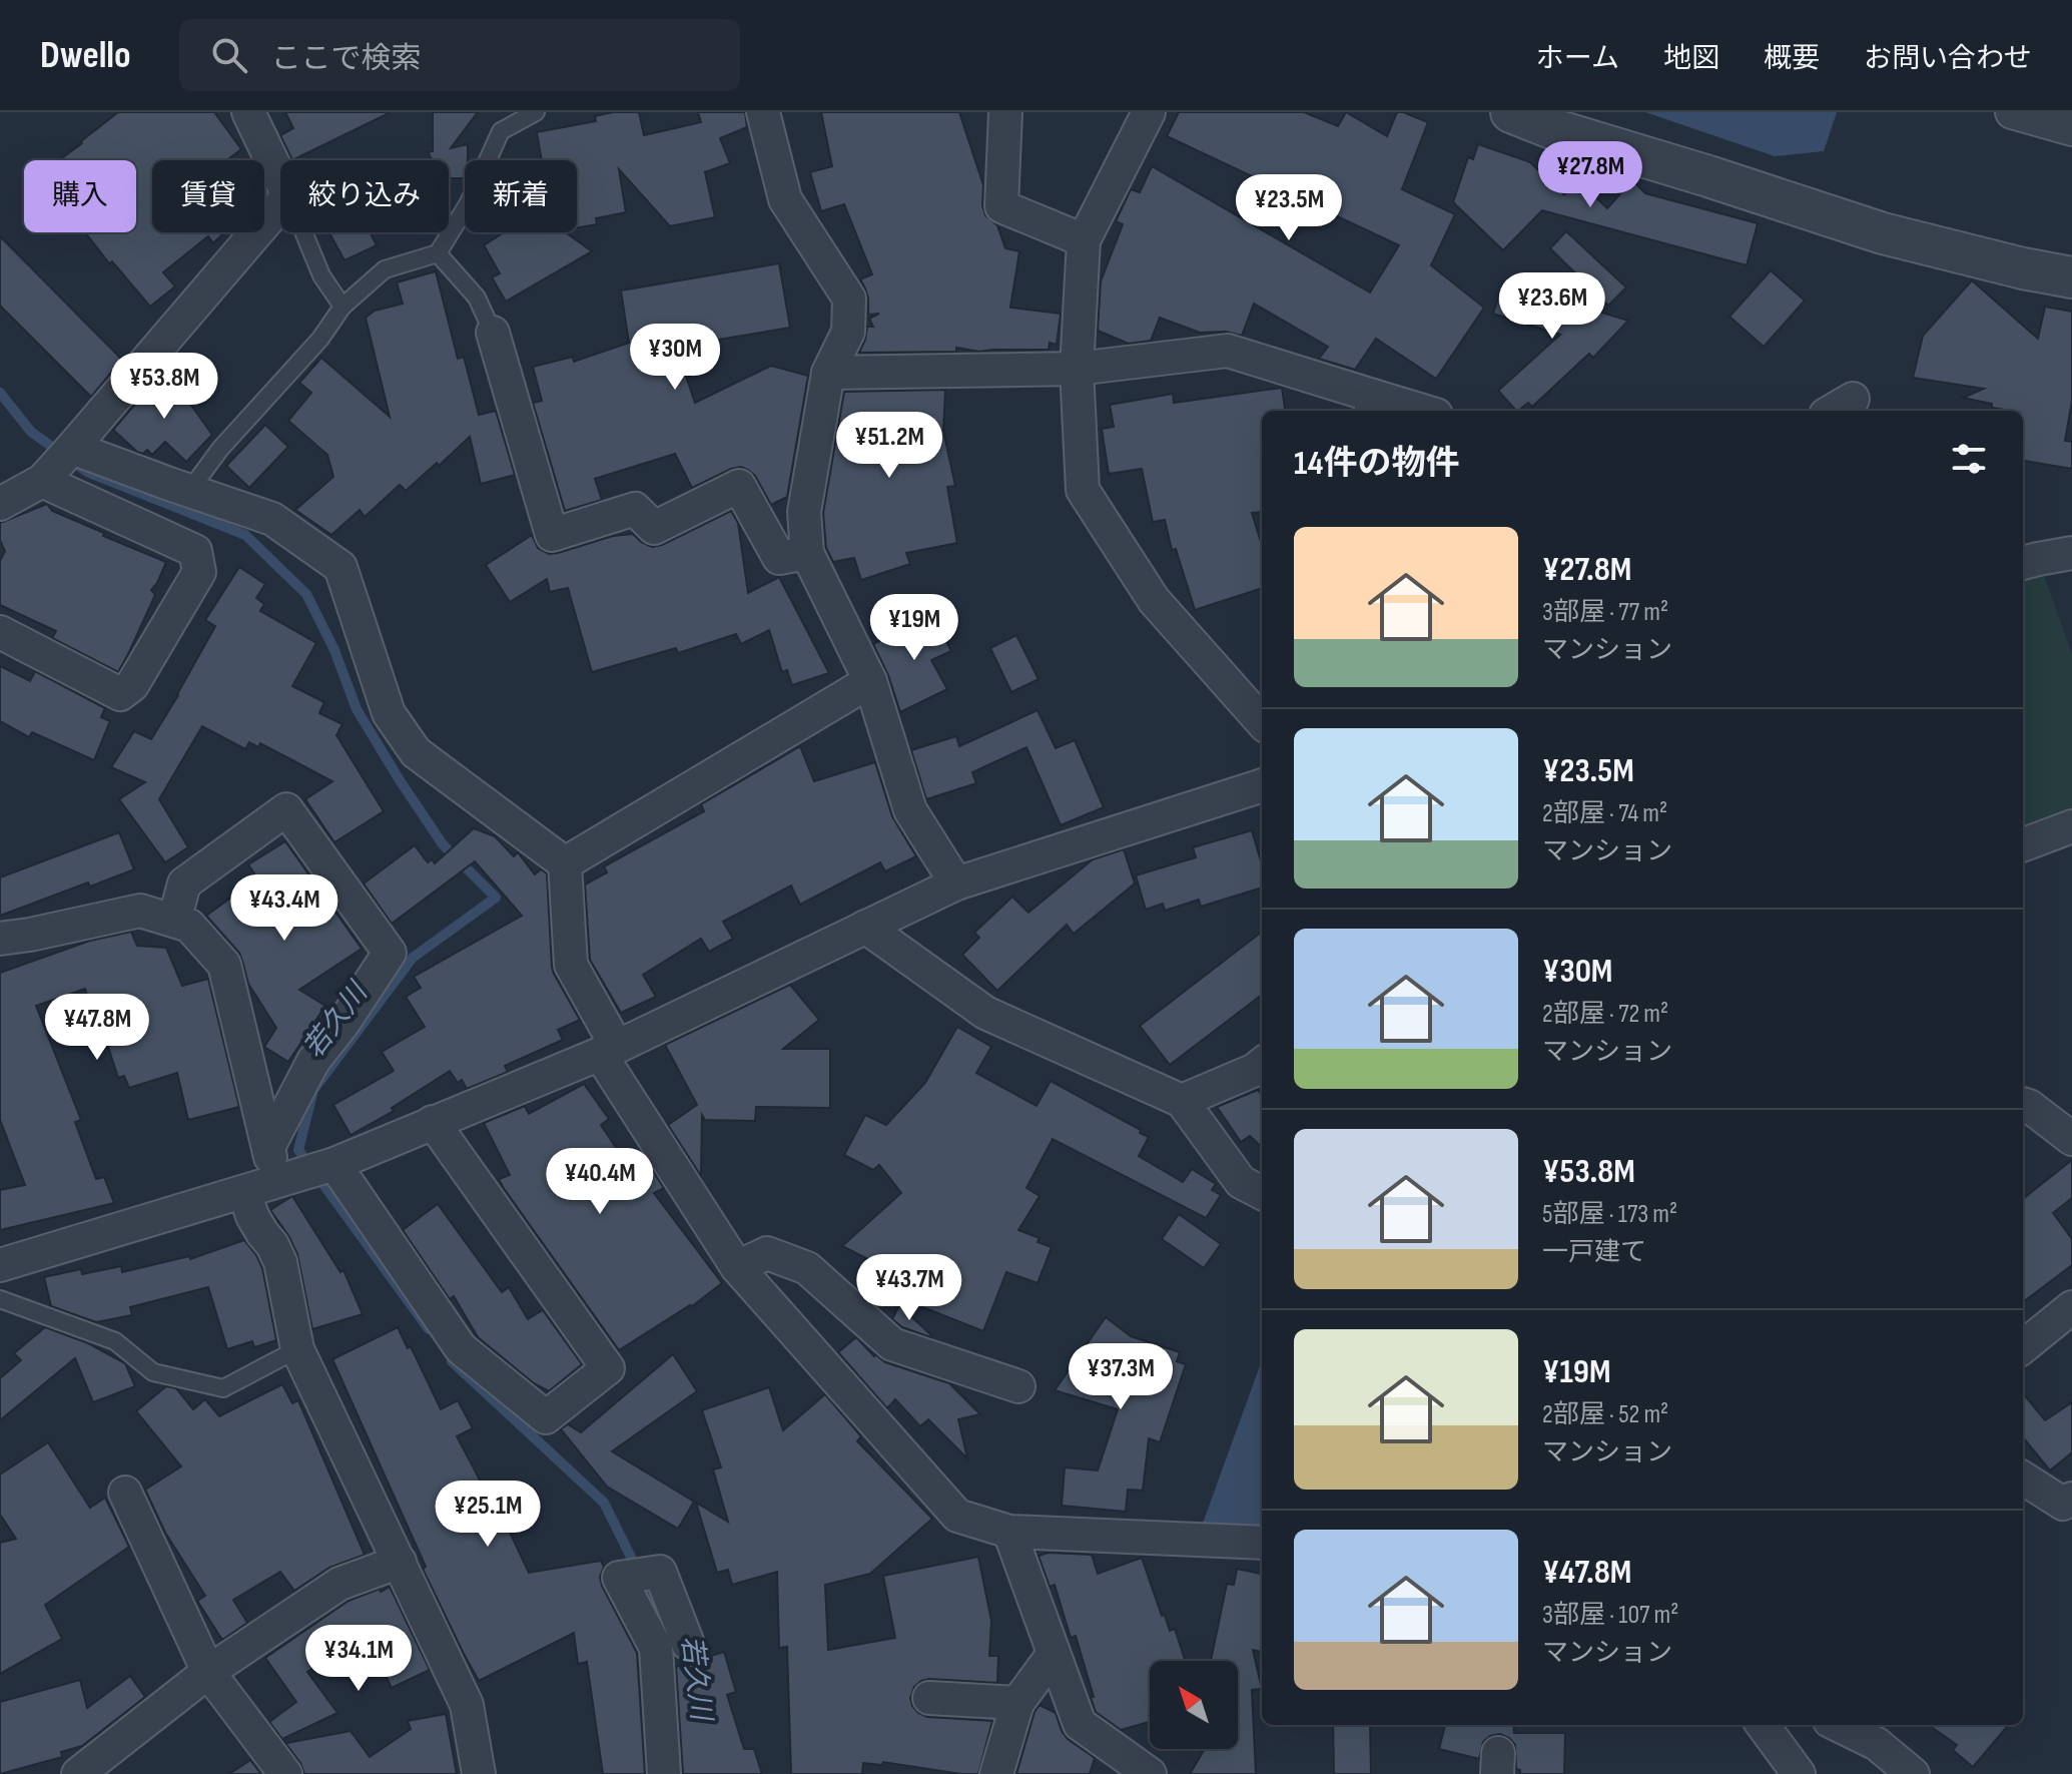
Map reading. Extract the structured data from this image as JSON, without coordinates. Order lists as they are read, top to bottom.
{
  "water": ["若久川"],
  "north": "top left",
  "page": {
    "header": "Dwello",
    "search": "ここで検索",
    "nav": [
      "ホーム",
      "地図",
      "概要",
      "お問い合わせ"
    ],
    "price": [
      "¥27.8M",
      "¥23.5M",
      "¥23.6M",
      "¥30M",
      "¥53.8M",
      "¥51.2M",
      "¥19M",
      "¥43.4M",
      "¥47.8M",
      "¥40.4M",
      "¥43.7M",
      "¥37.3M",
      "¥25.1M",
      "¥34.1M"
    ],
    "chip": [
      "購入",
      "賃貸",
      "絞り込み",
      "新着"
    ],
    "heading": "14件の物件",
    "list": [
      {
        "name": "¥27.8M",
        "note": "3部屋 · 77 m² · マンション"
      },
      {
        "name": "¥23.5M",
        "note": "2部屋 · 74 m² · マンション"
      },
      {
        "name": "¥30M",
        "note": "2部屋 · 72 m² · マンション"
      },
      {
        "name": "¥53.8M",
        "note": "5部屋 · 173 m² · 一戸建て"
      },
      {
        "name": "¥19M",
        "note": "2部屋 · 52 m² · マンション"
      },
      {
        "name": "¥47.8M",
        "note": "3部屋 · 107 m² · マンション"
      }
    ]
  }
}
